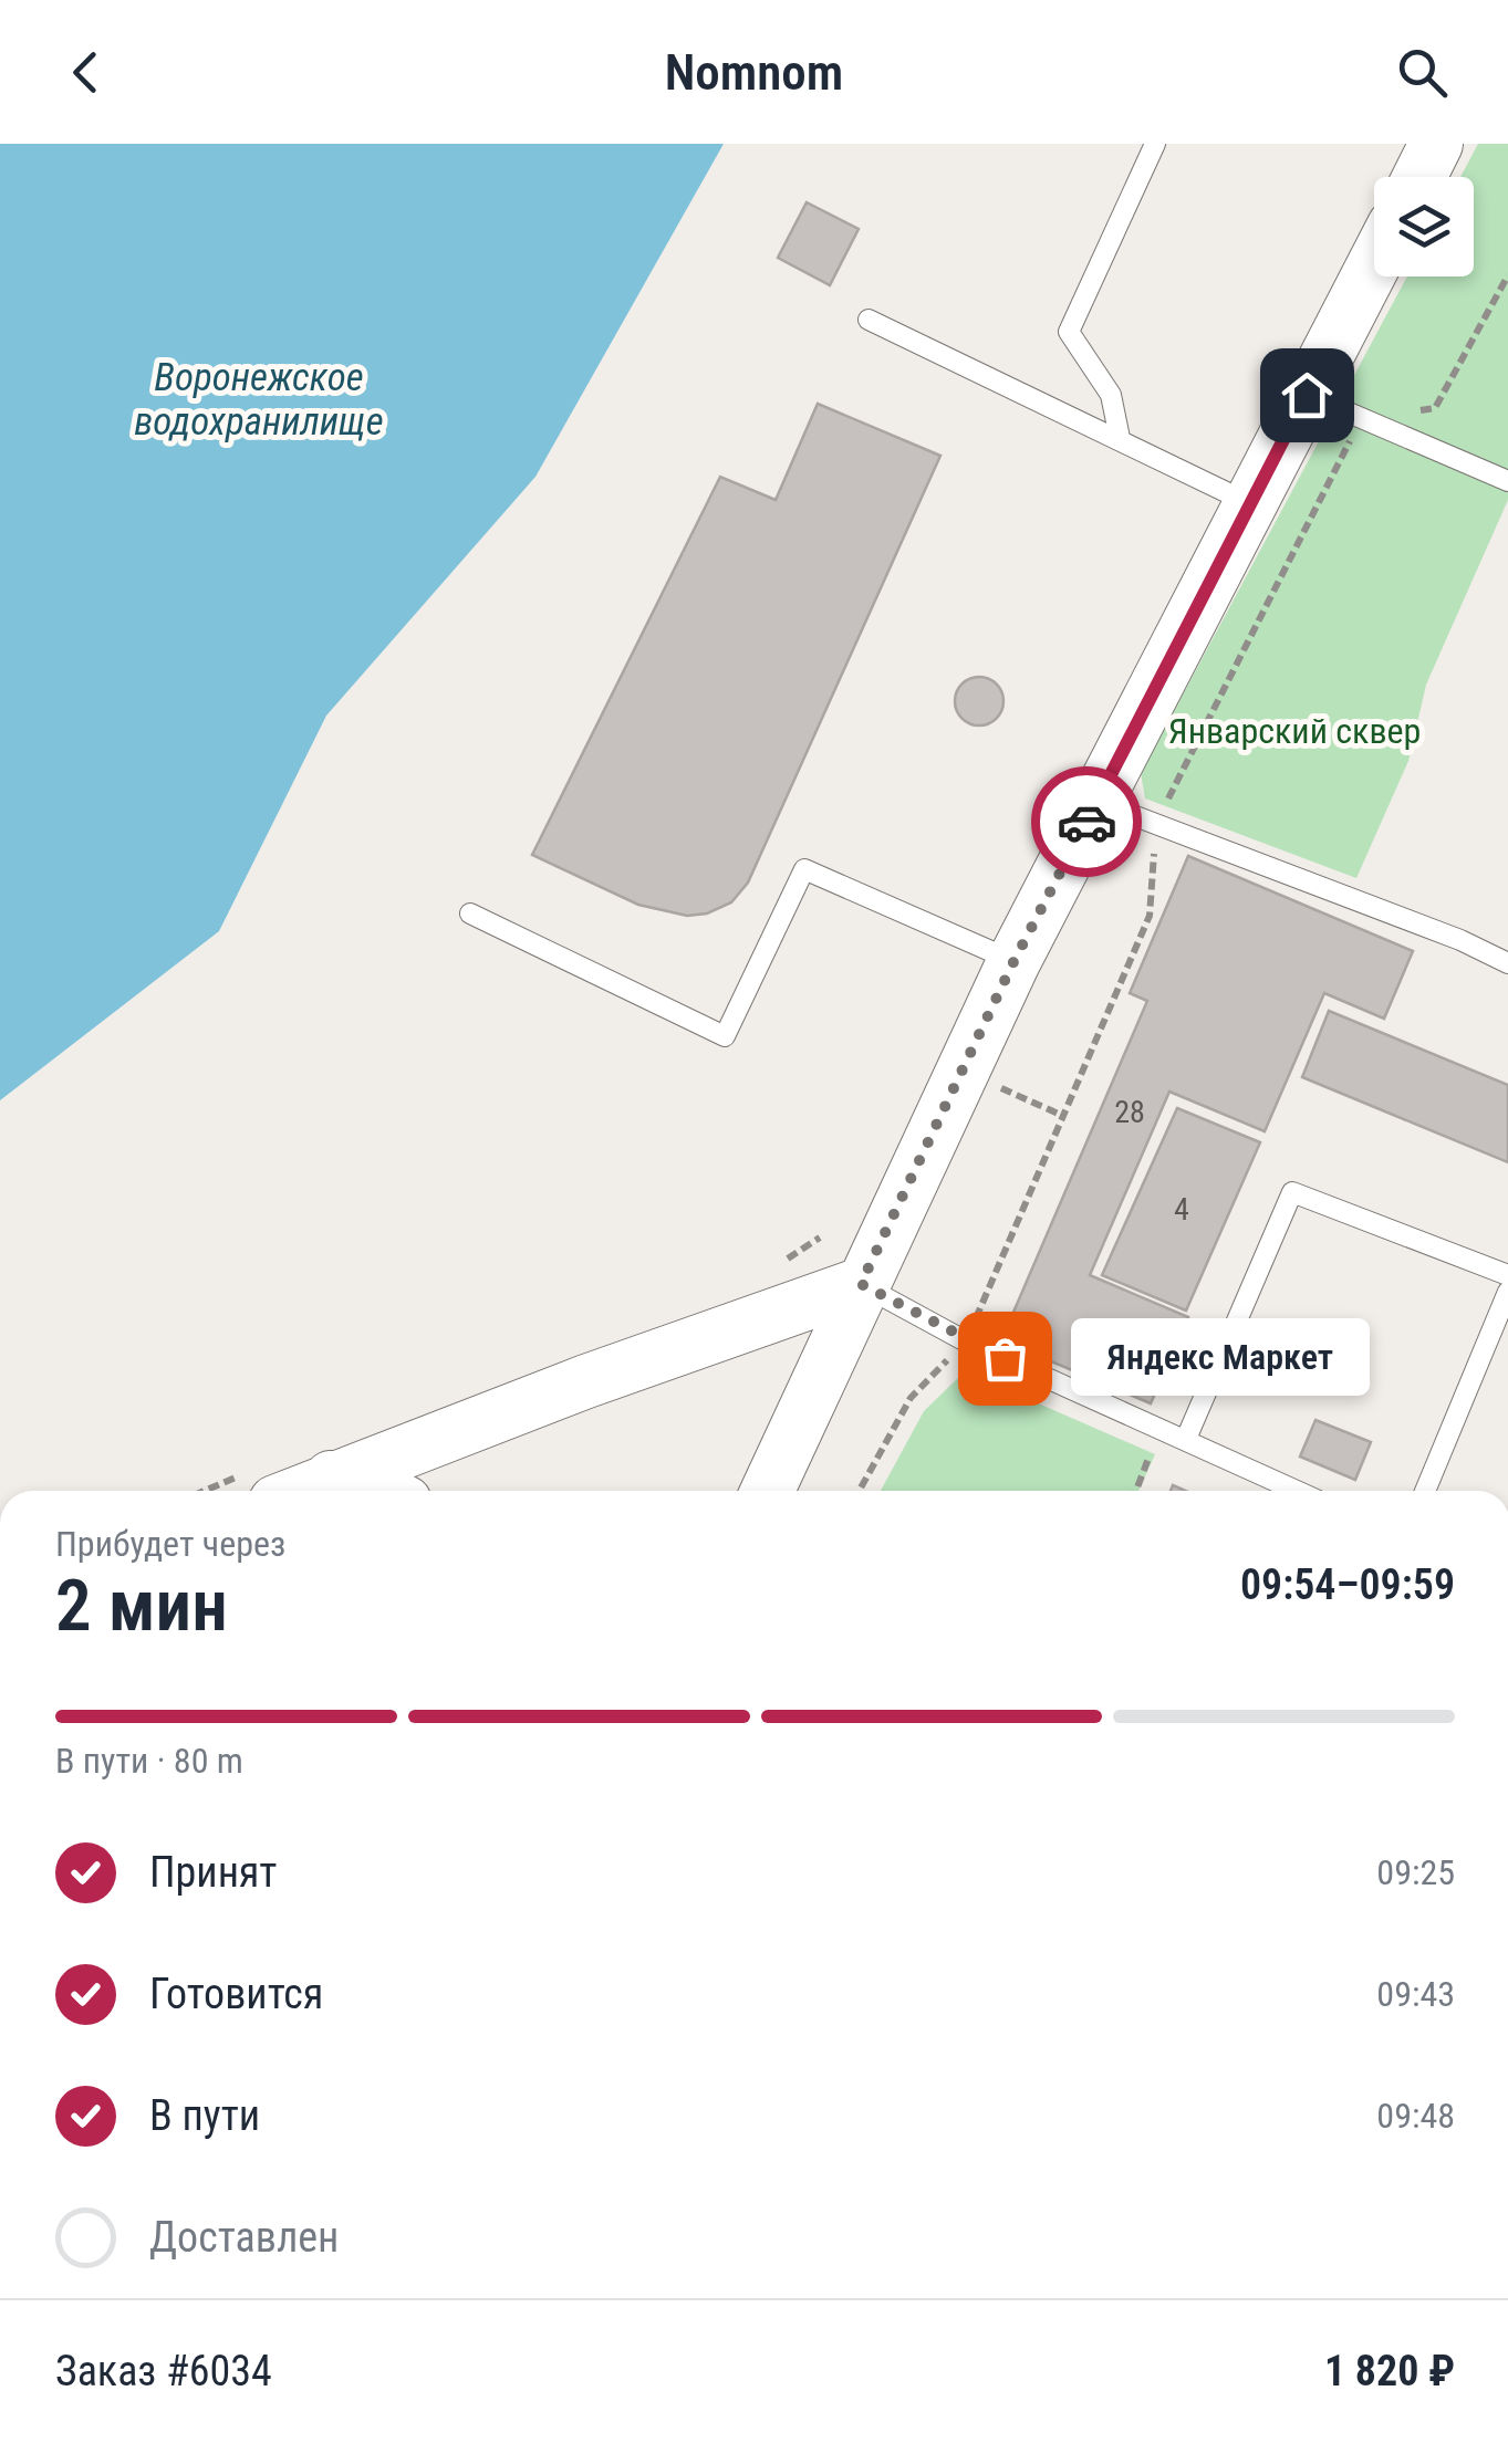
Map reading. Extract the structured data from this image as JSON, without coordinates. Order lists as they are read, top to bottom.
{
  "water": ["Воронежское водохранилище"],
  "parks": ["Январский сквер"],
  "places": ["Яндекс Маркет"],
  "house_numbers": ["28", "4"],
  "page": {
    "header": "Nomnom",
    "bubble": "Яндекс Маркет",
    "heading": ["2 мин", "Прибудет через", "09:54–09:59"],
    "panel": ["Заказ #6034", "1 820 ₽"],
    "bar": "В пути · 80 m",
    "list": [
      ["Принят", "09:25"],
      ["Готовится", "09:43"],
      ["В пути", "09:48"],
      "Доставлен"
    ]
  }
}
